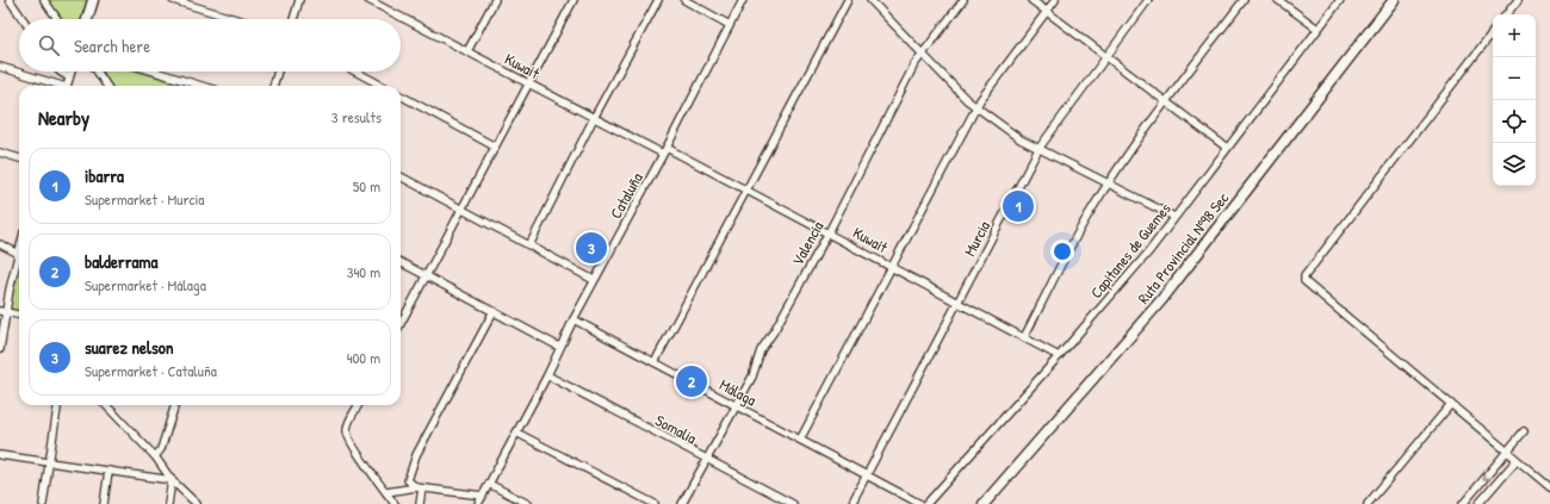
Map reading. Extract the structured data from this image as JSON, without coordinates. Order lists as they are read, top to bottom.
{
  "streets": {
    "street": [
      "Kuwait",
      "Cataluña",
      "Murcia",
      "Valencia",
      "Ruta Provincial Nº98 Sec",
      "Capitanes de Guemes",
      "Málaga",
      "Somalia"
    ]
  },
  "crossings": [
    ["Kuwait", "Cataluña"],
    ["Kuwait", "Murcia"],
    ["Kuwait", "Valencia"],
    ["Kuwait", "Capitanes de Guemes"],
    ["Cataluña", "Málaga"],
    ["Cataluña", "Somalia"],
    ["Murcia", "Málaga"],
    ["Valencia", "Málaga"],
    ["Valencia", "Somalia"]
  ],
  "page": {
    "map_buttons": ["+", "−"],
    "search": "Search here",
    "heading": ["Nearby", "3 results"],
    "list": [
      {
        "mark": "1",
        "name": "ibarra",
        "note": "Supermarket · Murcia",
        "value": "50 m"
      },
      {
        "mark": "2",
        "name": "balderrama",
        "note": "Supermarket · Málaga",
        "value": "340 m"
      },
      {
        "mark": "3",
        "name": "suarez nelson",
        "note": "Supermarket · Cataluña",
        "value": "400 m"
      }
    ],
    "pins": ["1", "3", "2"]
  }
}
